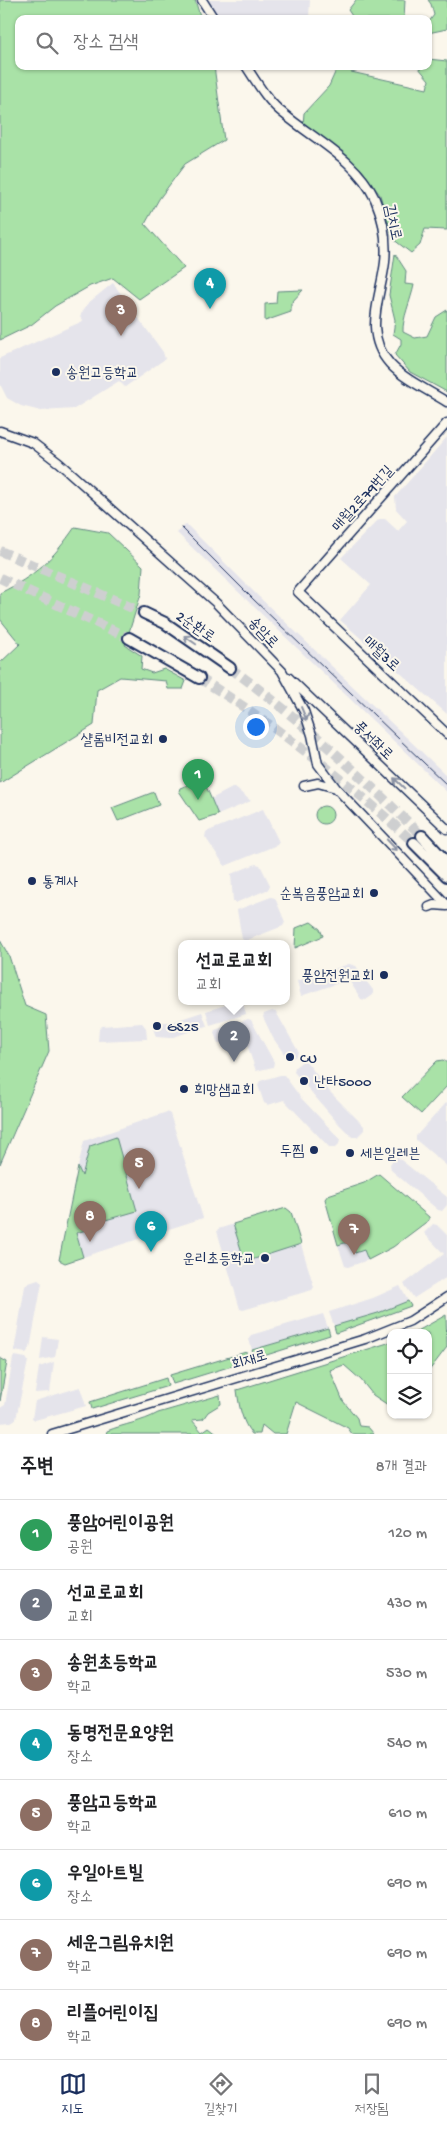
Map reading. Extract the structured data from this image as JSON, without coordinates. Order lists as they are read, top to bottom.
{
  "streets": {
    "highway": ["2순환로"],
    "street": [
      "김치로",
      "매월2로79번길",
      "송암로",
      "매월3로",
      "풍서좌로",
      "회재로"
    ]
  },
  "crossings": [
    ["매월2로79번길", "매월3로"],
    ["송암로", "풍서좌로"]
  ],
  "one_way": ["송암로", "풍서좌로"],
  "places": [
    "송원고등학교",
    "샬롬비전교회",
    "통계사",
    "순복음풍암교회",
    "풍암전원교회",
    "GS25",
    "CU",
    "난타5000",
    "희망샘교회",
    "두찜",
    "세븐일레븐",
    "운리초등학교"
  ],
  "page": {
    "search": "장소 검색",
    "pins": [
      "4",
      "3",
      "1",
      "2",
      "5",
      "8",
      "6",
      "7"
    ],
    "popup": ["선교로교회", "교회"],
    "heading": ["주변", "8개 결과"],
    "list": [
      {
        "mark": "1",
        "name": "풍암어린이공원",
        "note": "공원",
        "value": "120 m"
      },
      {
        "mark": "2",
        "name": "선교로교회",
        "note": "교회",
        "value": "430 m"
      },
      {
        "mark": "3",
        "name": "송원초등학교",
        "note": "학교",
        "value": "530 m"
      },
      {
        "mark": "4",
        "name": "동명전문요양원",
        "note": "장소",
        "value": "540 m"
      },
      {
        "mark": "5",
        "name": "풍암고등학교",
        "note": "학교",
        "value": "610 m"
      },
      {
        "mark": "6",
        "name": "우일아트빌",
        "note": "장소",
        "value": "690 m"
      },
      {
        "mark": "7",
        "name": "세운그림유치원",
        "note": "학교",
        "value": "690 m"
      },
      {
        "mark": "8",
        "name": "리플어린이집",
        "note": "학교",
        "value": "690 m"
      }
    ],
    "nav": ["지도", "길찾기", "저장됨"]
  }
}
